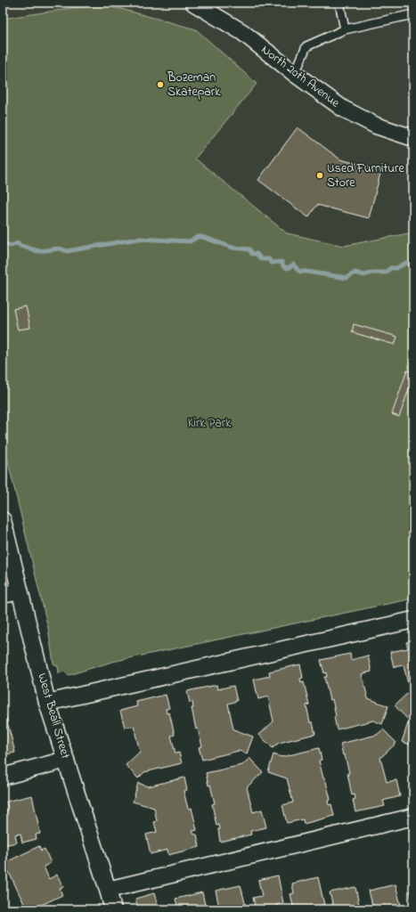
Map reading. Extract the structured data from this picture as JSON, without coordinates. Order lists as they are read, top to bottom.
{
  "streets": {
    "street": ["North 20th Avenue", "West Beall Street"]
  },
  "parks": ["Kirk Park"],
  "places": ["Bozeman Skatepark", "Used Furniture Store"]
}
